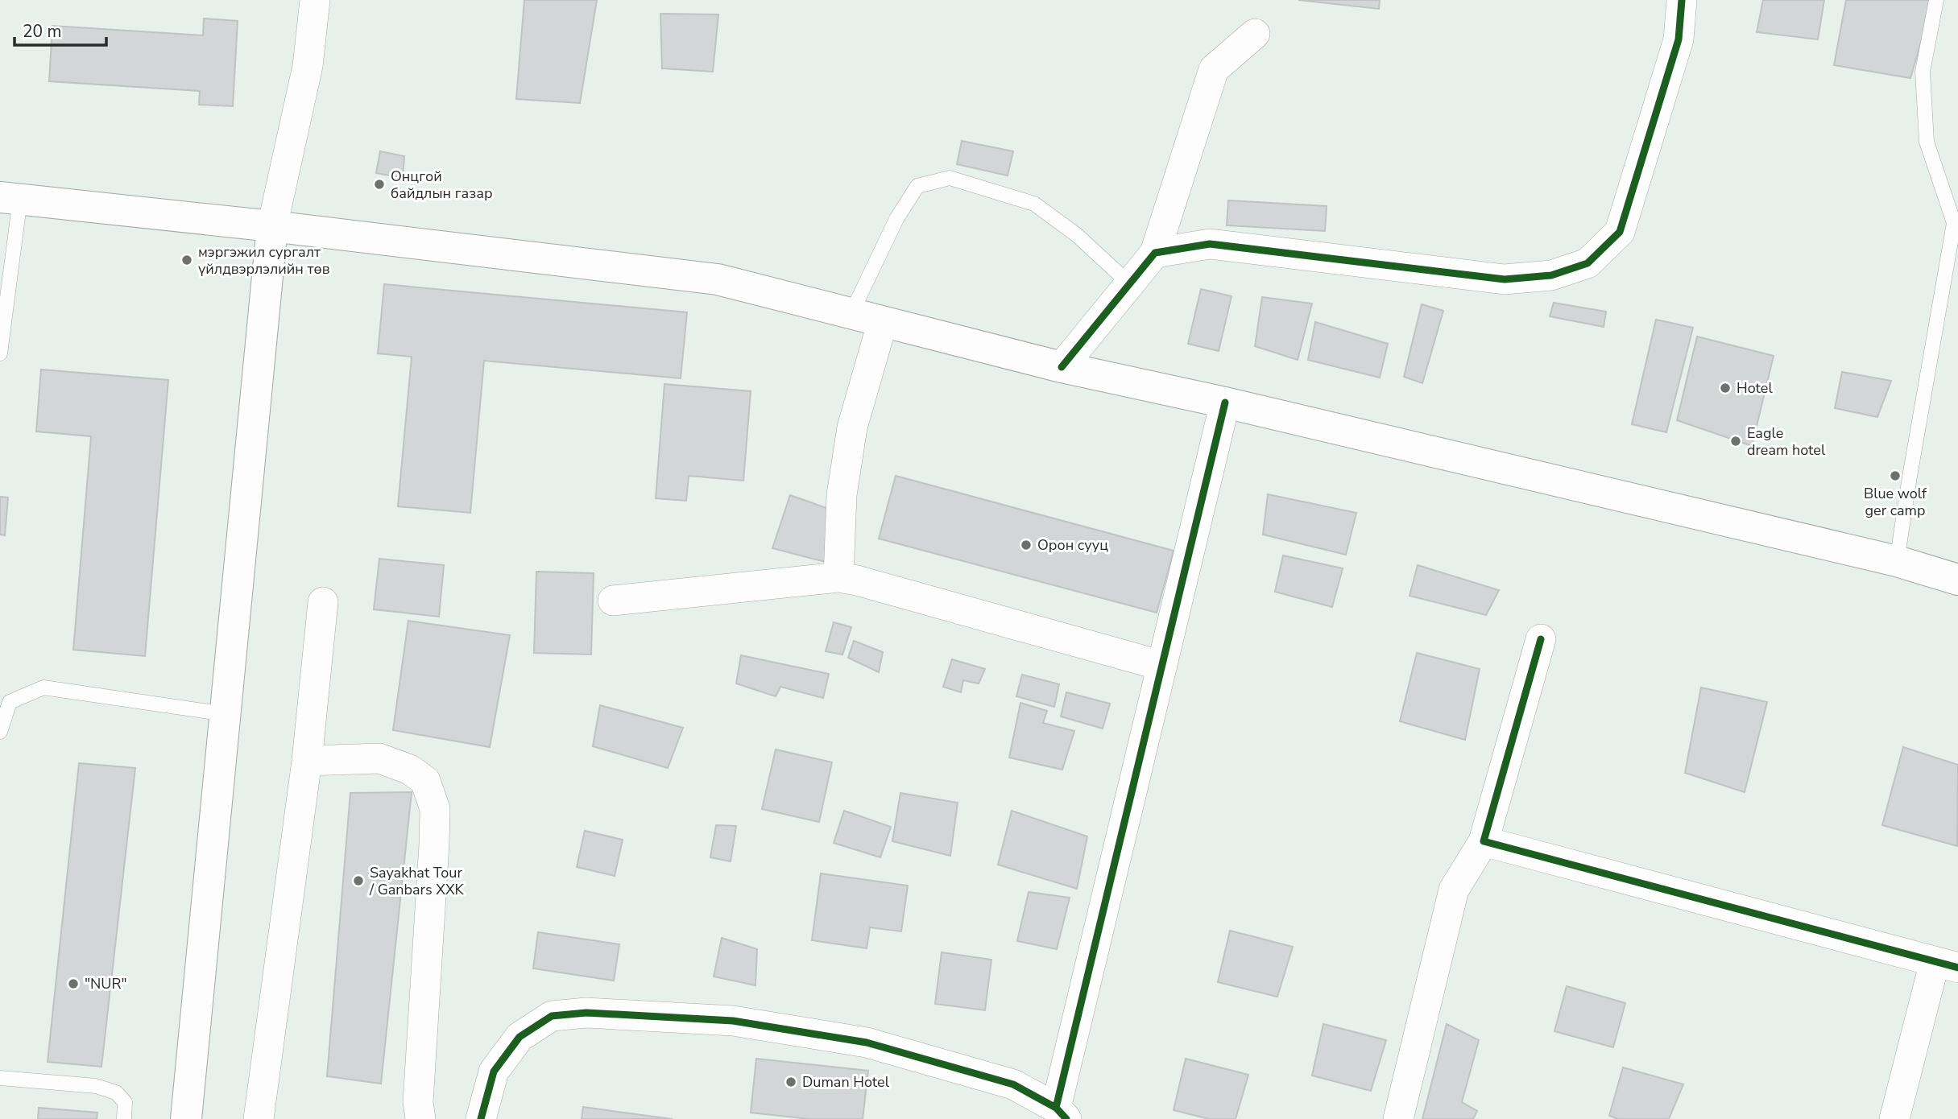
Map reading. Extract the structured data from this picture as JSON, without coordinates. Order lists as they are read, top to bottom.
{
  "places": [
    "Онцгой байдлын газар",
    "мэргэжил сургалт үйлдвэрлэлийн төв",
    "Hotel",
    "Eagle dream hotel",
    "Blue wolf ger camp",
    "Орон сууц",
    "Sayakhat Tour / Ganbars XXK",
    "\"NUR\"",
    "Duman Hotel"
  ],
  "scale_bar": "20 m"
}
